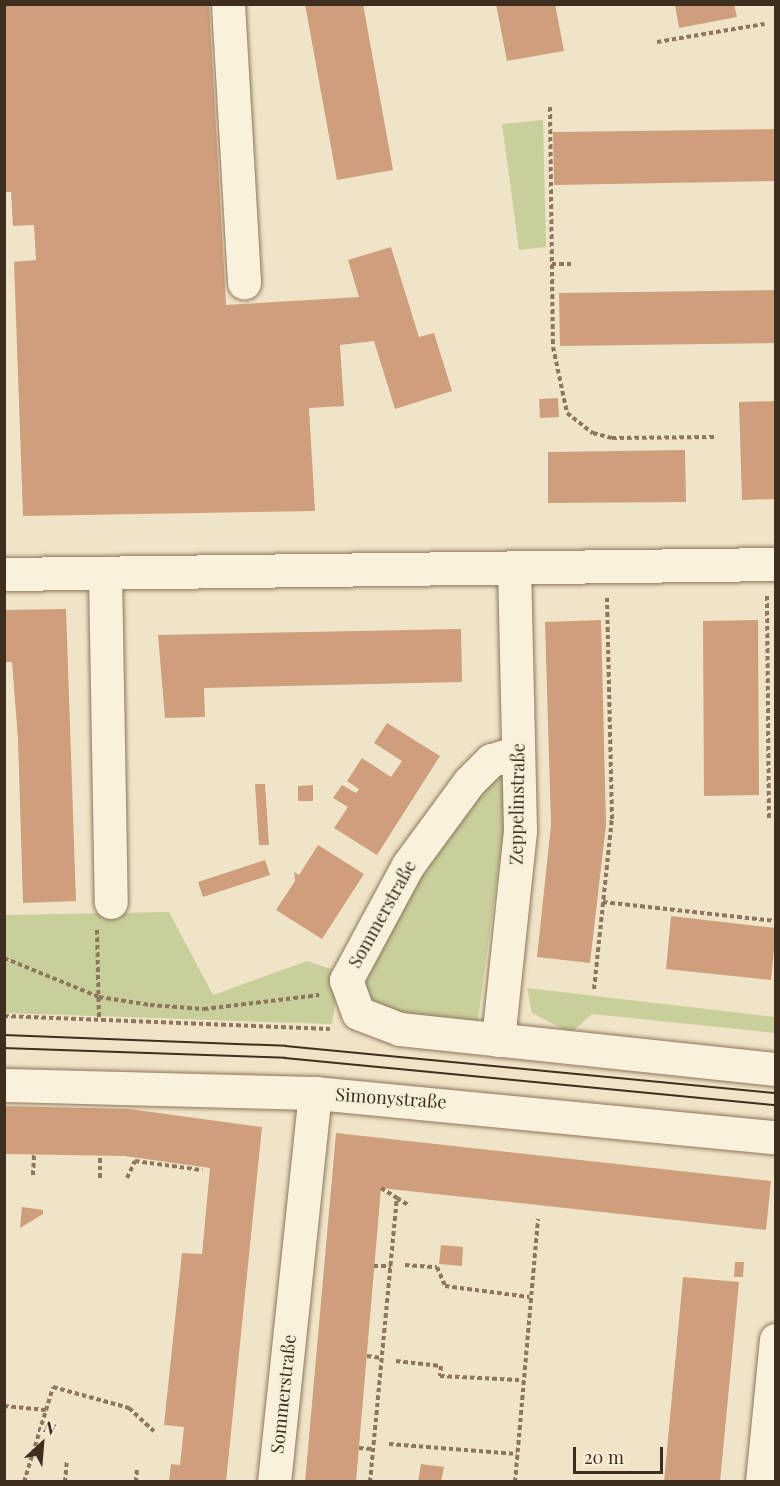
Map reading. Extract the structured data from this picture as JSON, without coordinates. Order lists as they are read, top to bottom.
{
  "streets": {
    "street": ["Zeppelinstraße", "Sommerstraße", "Simonystraße"]
  },
  "crossings": [
    ["Zeppelinstraße", "Sommerstraße"],
    ["Sommerstraße", "Simonystraße"]
  ],
  "scale_bar": "20 m",
  "north": "top right"
}
